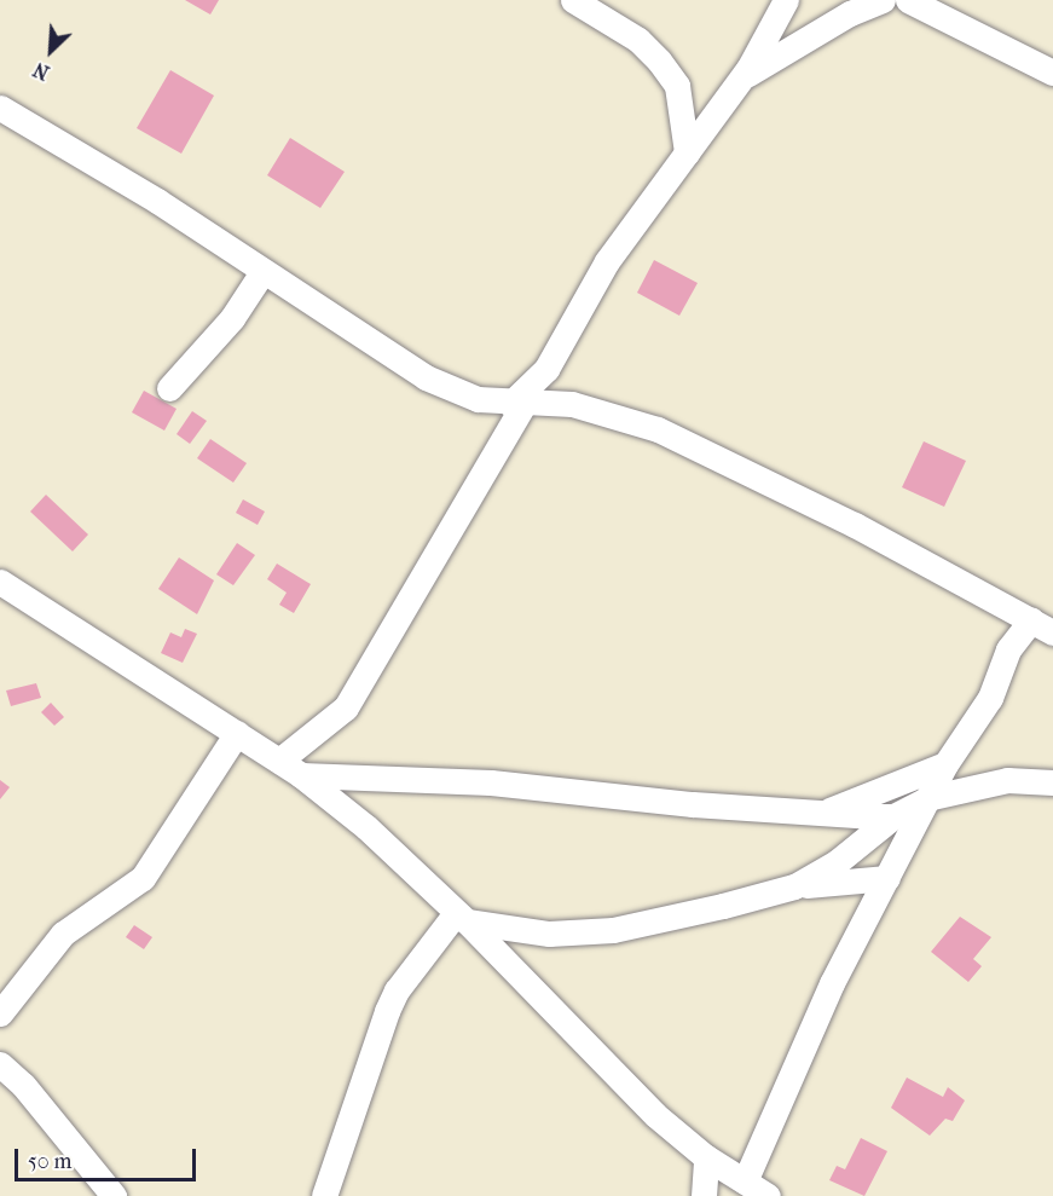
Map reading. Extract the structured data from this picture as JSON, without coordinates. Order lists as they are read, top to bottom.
{
  "scale_bar": "50 m",
  "north": "bottom left"
}
